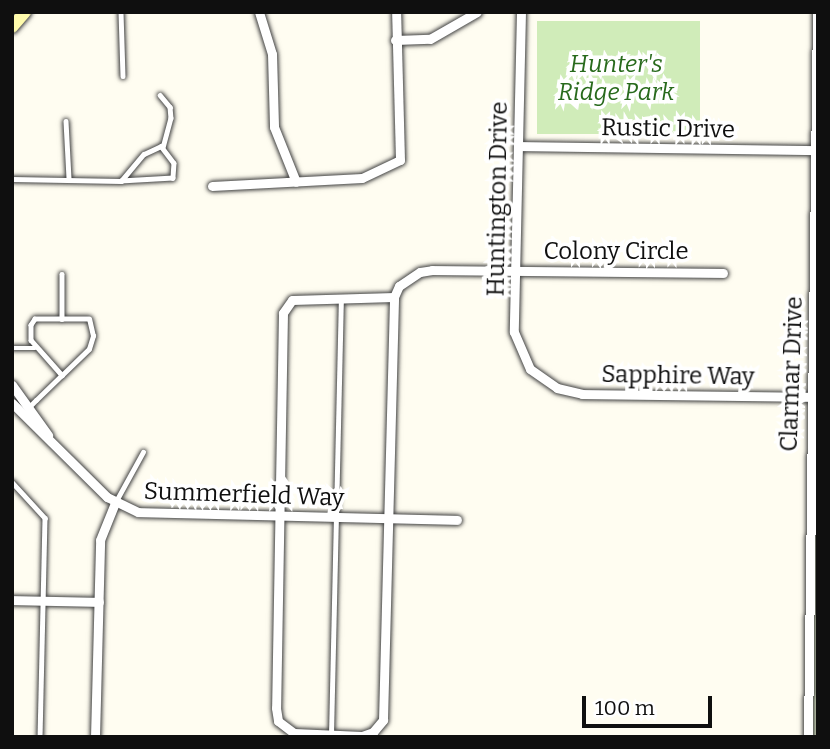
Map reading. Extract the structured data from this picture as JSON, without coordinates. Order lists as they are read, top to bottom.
{
  "streets": {
    "street": [
      "Rustic Drive",
      "Huntington Drive",
      "Colony Circle",
      "Clarmar Drive",
      "Sapphire Way",
      "Summerfield Way"
    ]
  },
  "crossings": [
    ["Rustic Drive", "Huntington Drive"],
    ["Rustic Drive", "Clarmar Drive"],
    ["Huntington Drive", "Colony Circle"],
    ["Huntington Drive", "Sapphire Way"],
    ["Clarmar Drive", "Sapphire Way"]
  ],
  "parks": ["Hunter's Ridge Park"],
  "scale_bar": "100 m"
}
